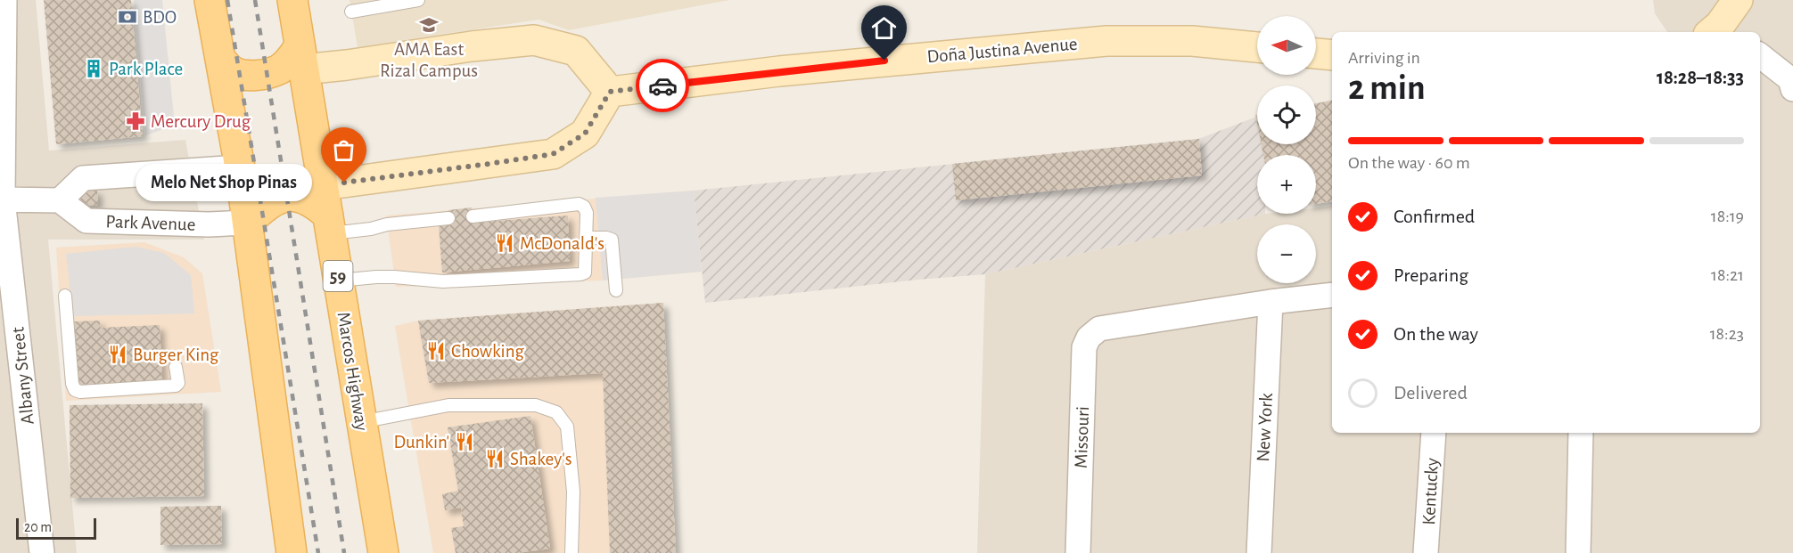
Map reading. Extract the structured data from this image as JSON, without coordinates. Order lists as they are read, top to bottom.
{
  "streets": {
    "main road": ["59", "Marcos Highway"],
    "street": [
      "Doña Justina Avenue",
      "Park Avenue",
      "Albany Street",
      "New York",
      "Missouri",
      "Kentucky"
    ]
  },
  "crossings": [
    ["New York", "Missouri"]
  ],
  "places": {
    "bank": ["BDO"],
    "school or university": ["AMA East Rizal Campus"],
    "building": ["Park Place"],
    "pharmacy": ["Mercury Drug"],
    "other": ["Melo Net Shop Pinas"],
    "restaurant": [
      "McDonald's",
      "Chowking",
      "Burger King",
      "Dunkin'",
      "Shakey's"
    ]
  },
  "scale_bar": "20 m",
  "north": "left",
  "page": {
    "map_buttons": ["+", "−"],
    "heading": ["2 min", "Arriving in", "18:28–18:33"],
    "bar": "On the way · 60 m",
    "bubble": "Melo Net Shop Pinas",
    "list": [
      ["Confirmed", "18:19"],
      ["Preparing", "18:21"],
      ["On the way", "18:23"],
      "Delivered"
    ],
    "scale": "20 m"
  }
}
